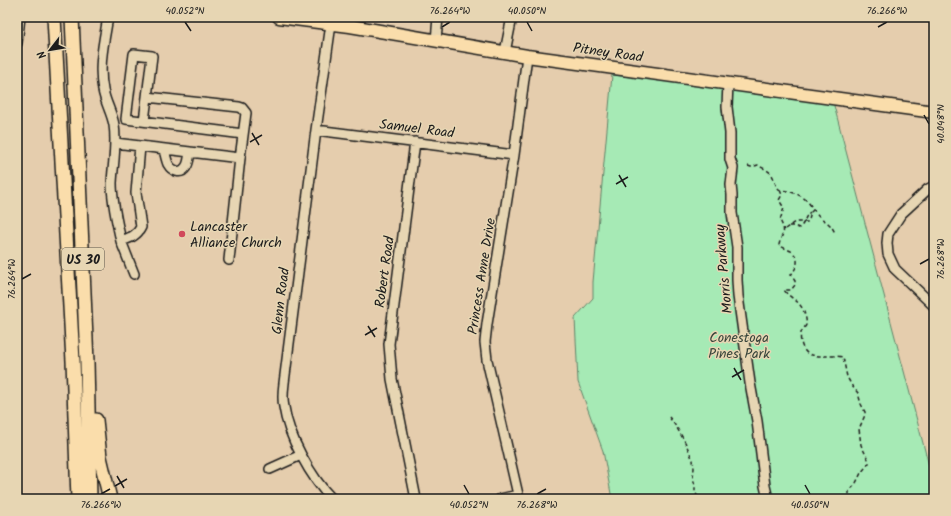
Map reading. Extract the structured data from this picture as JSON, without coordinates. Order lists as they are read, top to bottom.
{
  "streets": {
    "highway": ["US 30"],
    "main road": ["Pitney Road"],
    "street": [
      "Samuel Road",
      "Morris Parkway",
      "Robert Road",
      "Princess Anne Drive",
      "Glenn Road"
    ]
  },
  "crossings": [
    ["Pitney Road", "Morris Parkway"],
    ["Pitney Road", "Princess Anne Drive"],
    ["Pitney Road", "Glenn Road"],
    ["Samuel Road", "Robert Road"],
    ["Samuel Road", "Princess Anne Drive"],
    ["Samuel Road", "Glenn Road"]
  ],
  "parks": ["Conestoga Pines Park"],
  "places": ["Lancaster Alliance Church"],
  "north": "bottom left",
  "coordinates": [
    "40.052°N",
    "76.264°W",
    "40.050°N",
    "76.266°W",
    "40.048°N",
    "76.268°W"
  ]
}
